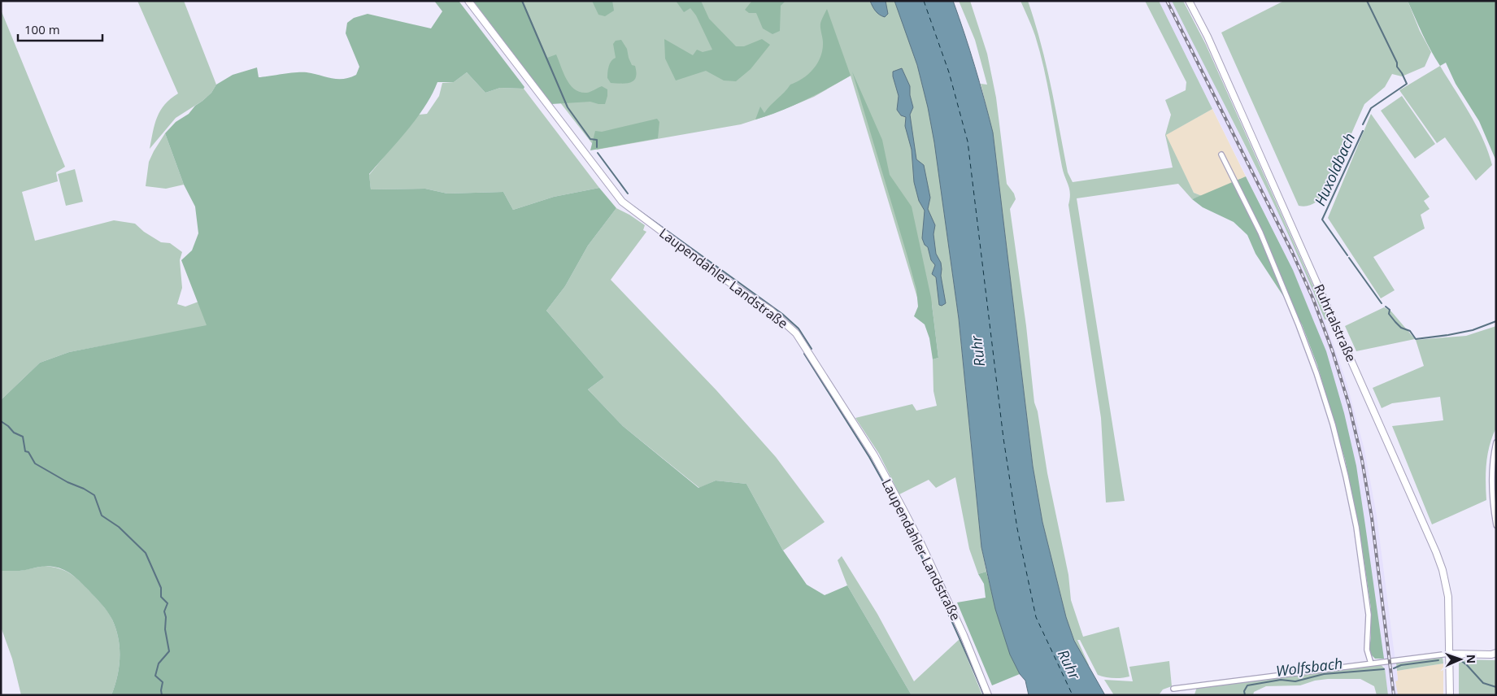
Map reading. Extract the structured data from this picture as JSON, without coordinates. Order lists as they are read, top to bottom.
{
  "streets": {
    "main road": ["Laupendahler Landstraße", "Ruhrtalstraße"]
  },
  "water": ["Huxoldbach", "Ruhr", "Wolfsbach"],
  "scale_bar": "100 m",
  "north": "right"
}
